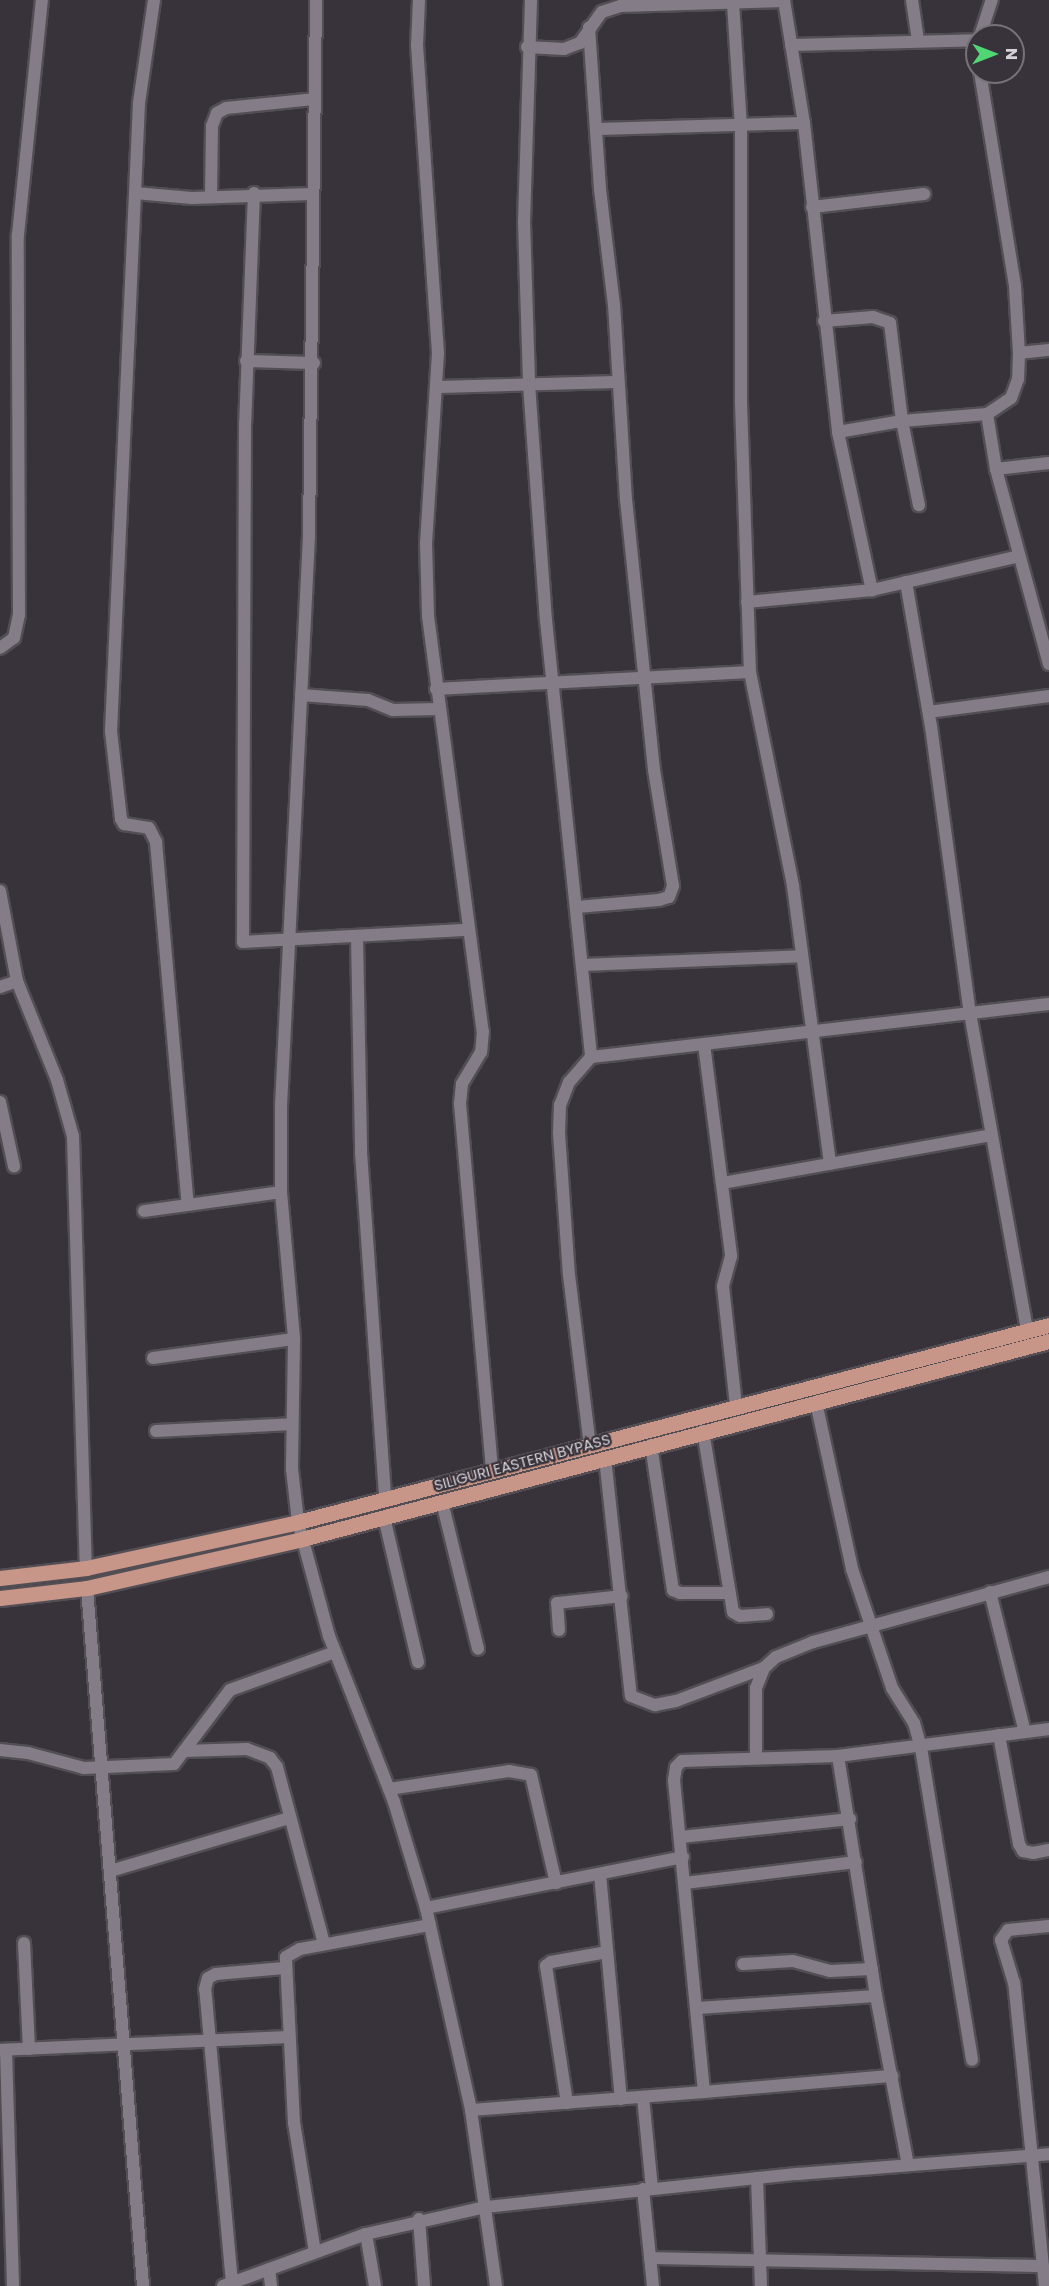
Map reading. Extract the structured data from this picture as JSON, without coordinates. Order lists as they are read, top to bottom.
{
  "streets": {
    "main road": ["SILIGURI EASTERN BYPASS"]
  },
  "north": "right"
}
